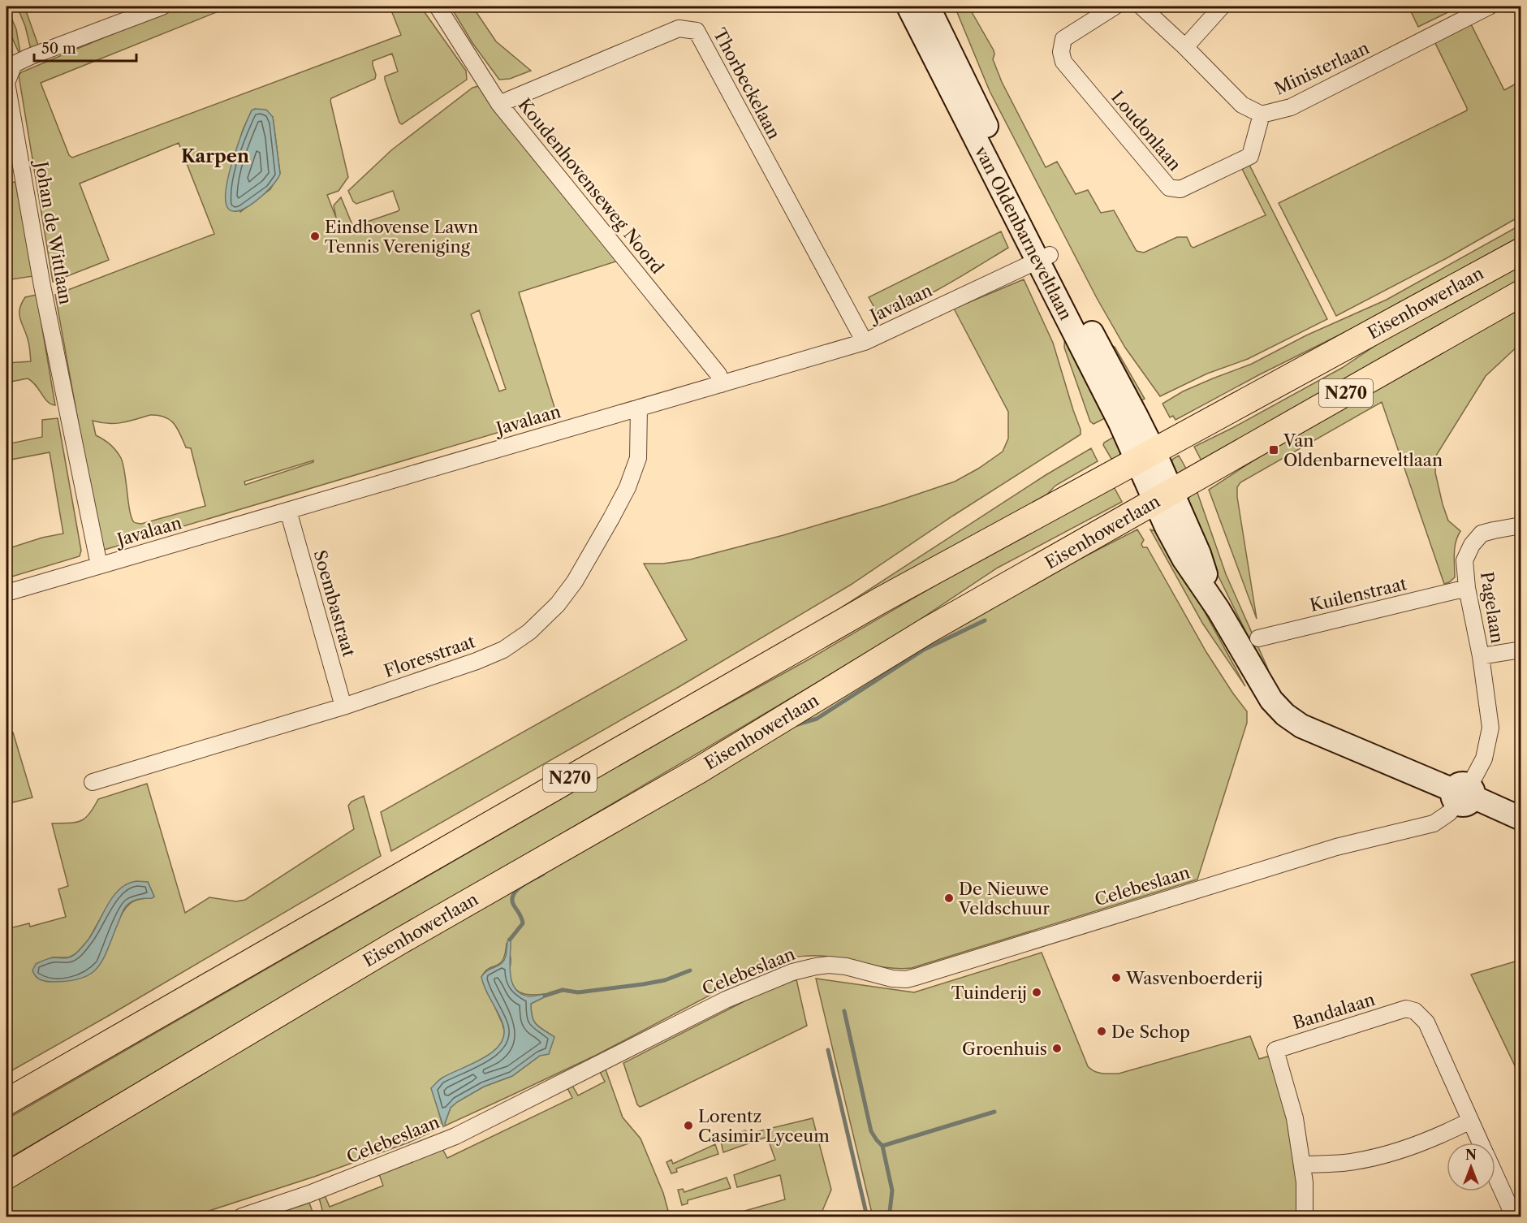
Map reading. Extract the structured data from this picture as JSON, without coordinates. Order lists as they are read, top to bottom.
{
  "streets": {
    "main road": ["van Oldenbarneveltlaan", "Eisenhowerlaan", "N270"],
    "street": [
      "Ministerlaan",
      "Thorbeckelaan",
      "Loudonlaan",
      "Koudenhovenseweg Noord",
      "Johan de Wittlaan",
      "Javalaan",
      "Kuilenstraat",
      "Soembastraat",
      "Pagelaan",
      "Floresstraat",
      "Celebeslaan",
      "Bandalaan"
    ]
  },
  "crossings": [
    ["Ministerlaan", "Loudonlaan"],
    ["Thorbeckelaan", "Koudenhovenseweg Noord"],
    ["Thorbeckelaan", "Javalaan"],
    ["Koudenhovenseweg Noord", "Javalaan"],
    ["Johan de Wittlaan", "Javalaan"],
    ["van Oldenbarneveltlaan", "Javalaan"],
    ["van Oldenbarneveltlaan", "Eisenhowerlaan"],
    ["van Oldenbarneveltlaan", "Pagelaan"],
    ["van Oldenbarneveltlaan", "Celebeslaan"],
    ["Javalaan", "Soembastraat"],
    ["Javalaan", "Floresstraat"],
    ["Kuilenstraat", "Pagelaan"],
    ["Soembastraat", "Floresstraat"],
    ["Pagelaan", "Celebeslaan"]
  ],
  "districts": ["Karpen"],
  "places": {
    "other": [
      "Eindhovense Lawn Tennis Vereniging",
      "De Nieuwe Veldschuur",
      "Wasvenboerderij",
      "Tuinderij",
      "De Schop",
      "Groenhuis",
      "Lorentz Casimir Lyceum"
    ],
    "transit": ["Van Oldenbarneveltlaan"]
  },
  "scale_bar": "50 m",
  "north": "top"
}
